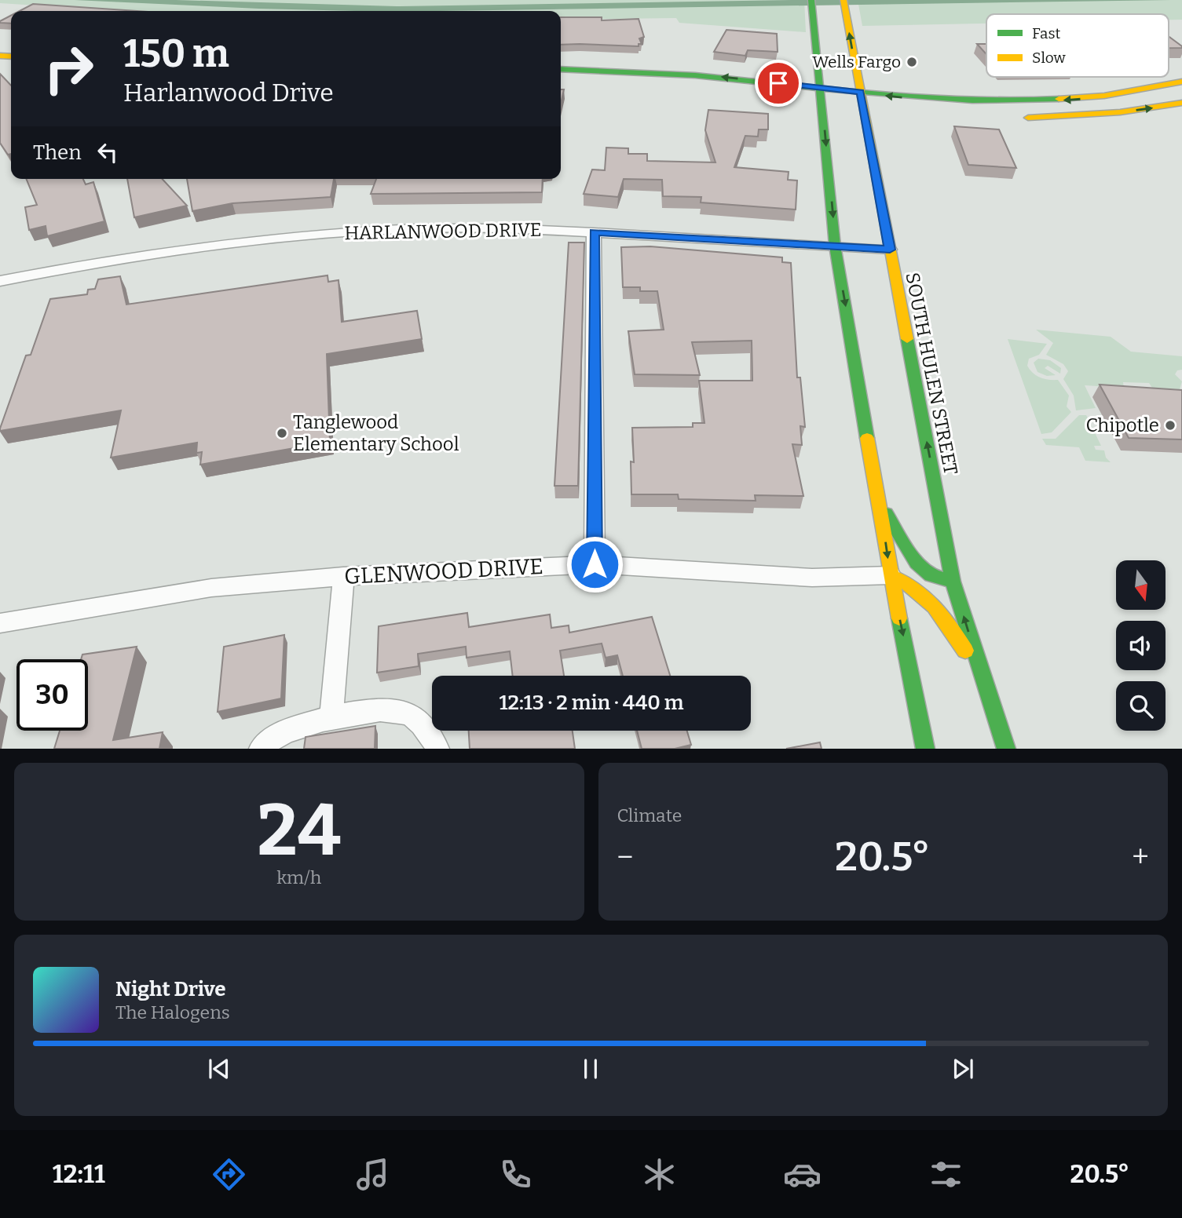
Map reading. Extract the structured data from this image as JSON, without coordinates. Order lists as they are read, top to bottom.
{
  "streets": {
    "main road": ["SOUTH HULEN STREET"],
    "street": ["HARLANWOOD DRIVE", "GLENWOOD DRIVE"]
  },
  "crossings": [
    ["HARLANWOOD DRIVE", "SOUTH HULEN STREET"]
  ],
  "places": ["Wells Fargo", "Chipotle", "Tanglewood Elementary School"],
  "legend": ["Fast", "Slow"],
  "north": "bottom",
  "page": {
    "turn": ["150 m", "Harlanwood Drive"],
    "then": "Then",
    "limit": "30",
    "trip": "12:13 · 2 min · 440 m",
    "tile": [
      ["24", "km/h"],
      "Climate"
    ],
    "heat": ["−", "20.5°", "+"],
    "song": ["Night Drive", "The Halogens"],
    "tabs": ["12:11", "20.5°"]
  }
}
